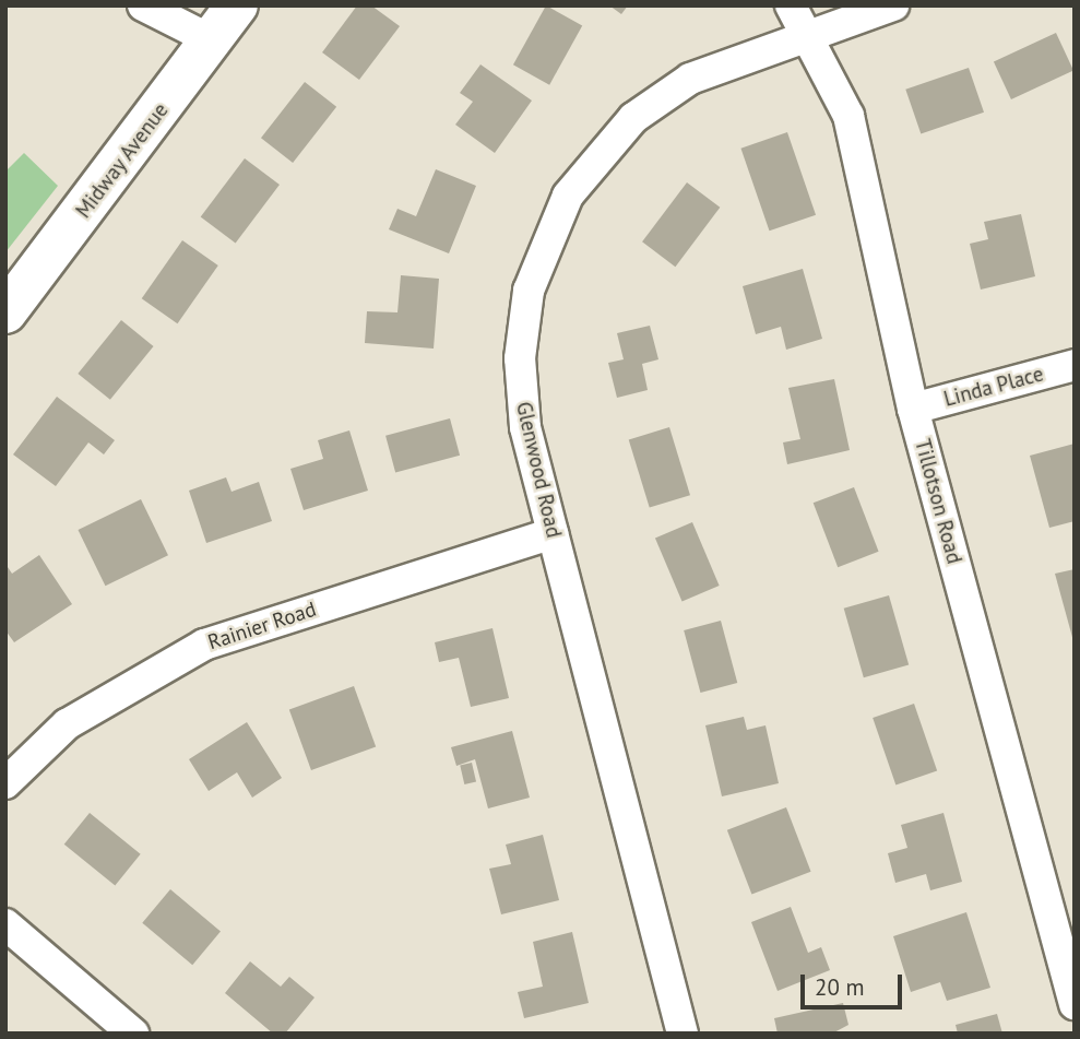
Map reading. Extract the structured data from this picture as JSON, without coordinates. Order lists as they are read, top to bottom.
{
  "streets": {
    "main road": ["Midway Avenue"],
    "street": [
      "Linda Place",
      "Glenwood Road",
      "Tillotson Road",
      "Rainier Road"
    ]
  },
  "crossings": [
    ["Linda Place", "Tillotson Road"],
    ["Glenwood Road", "Tillotson Road"],
    ["Glenwood Road", "Rainier Road"]
  ],
  "scale_bar": "20 m"
}
